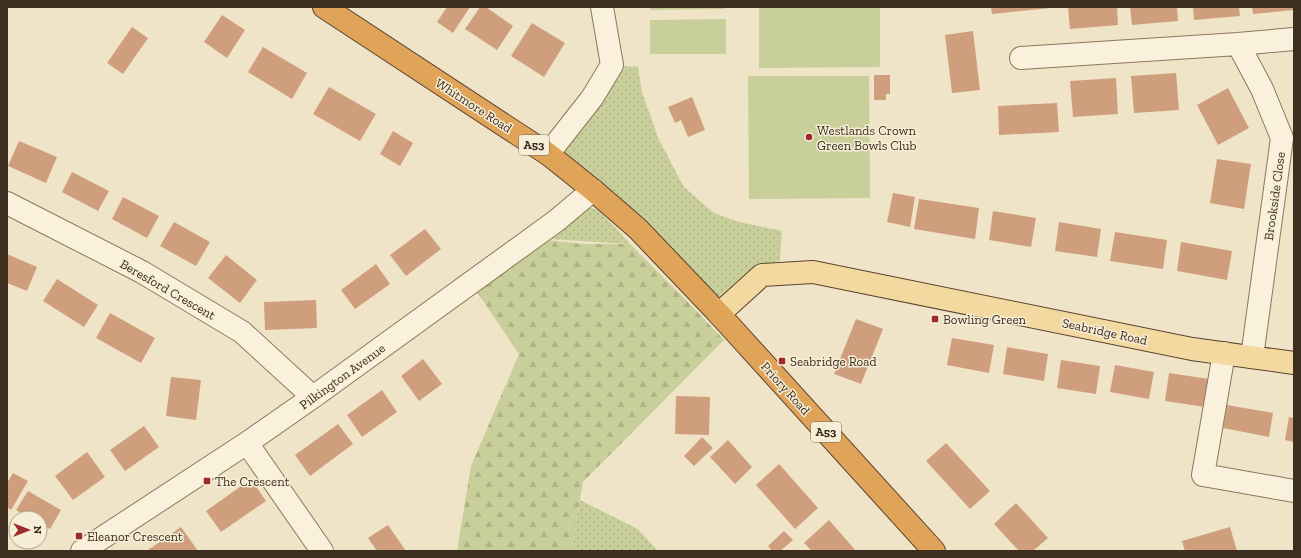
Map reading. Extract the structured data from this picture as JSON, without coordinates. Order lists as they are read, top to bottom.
{
  "streets": {
    "highway": ["Whitmore Road", "A53", "Priory Road"],
    "main road": ["Seabridge Road"],
    "street": ["Brookside Close", "Beresford Crescent", "Pilkington Avenue"]
  },
  "crossings": [
    ["Whitmore Road", "Seabridge Road"],
    ["Whitmore Road", "Pilkington Avenue"],
    ["Whitmore Road", "Priory Road"],
    ["Brookside Close", "Seabridge Road"],
    ["Beresford Crescent", "Pilkington Avenue"],
    ["Seabridge Road", "Priory Road"]
  ],
  "places": {
    "other": ["Westlands Crown Green Bowls Club"],
    "transit": [
      "Bowling Green",
      "Seabridge Road",
      "The Crescent",
      "Eleanor Crescent"
    ]
  },
  "north": "right"
}
